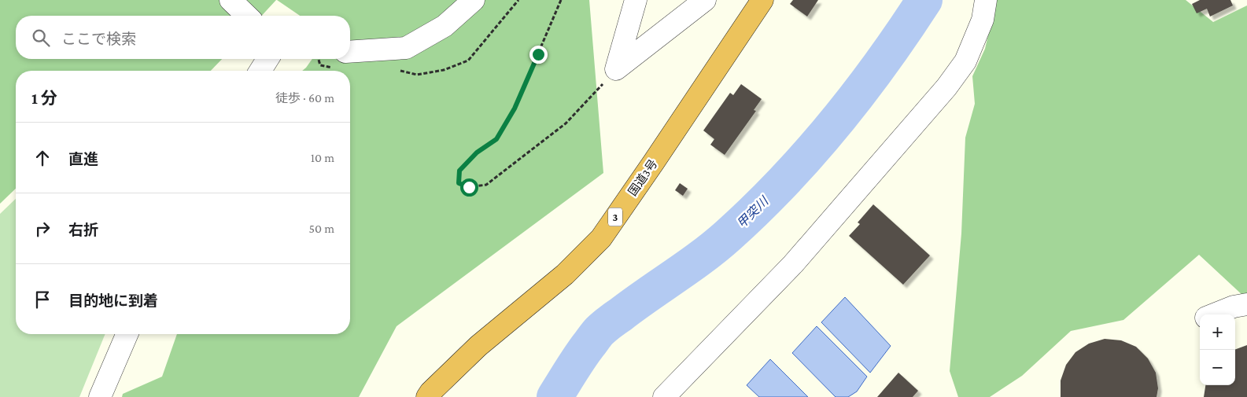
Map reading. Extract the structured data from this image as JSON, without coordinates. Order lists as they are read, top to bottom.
{
  "streets": {
    "highway": ["国道3号", "3"]
  },
  "water": ["甲突川"],
  "page": {
    "search": "ここで検索",
    "heading": ["1 分", "徒歩 · 60 m"],
    "list": [
      ["直進", "10 m"],
      ["右折", "50 m"],
      "目的地に到着"
    ],
    "map_buttons": ["+", "−"]
  }
}
